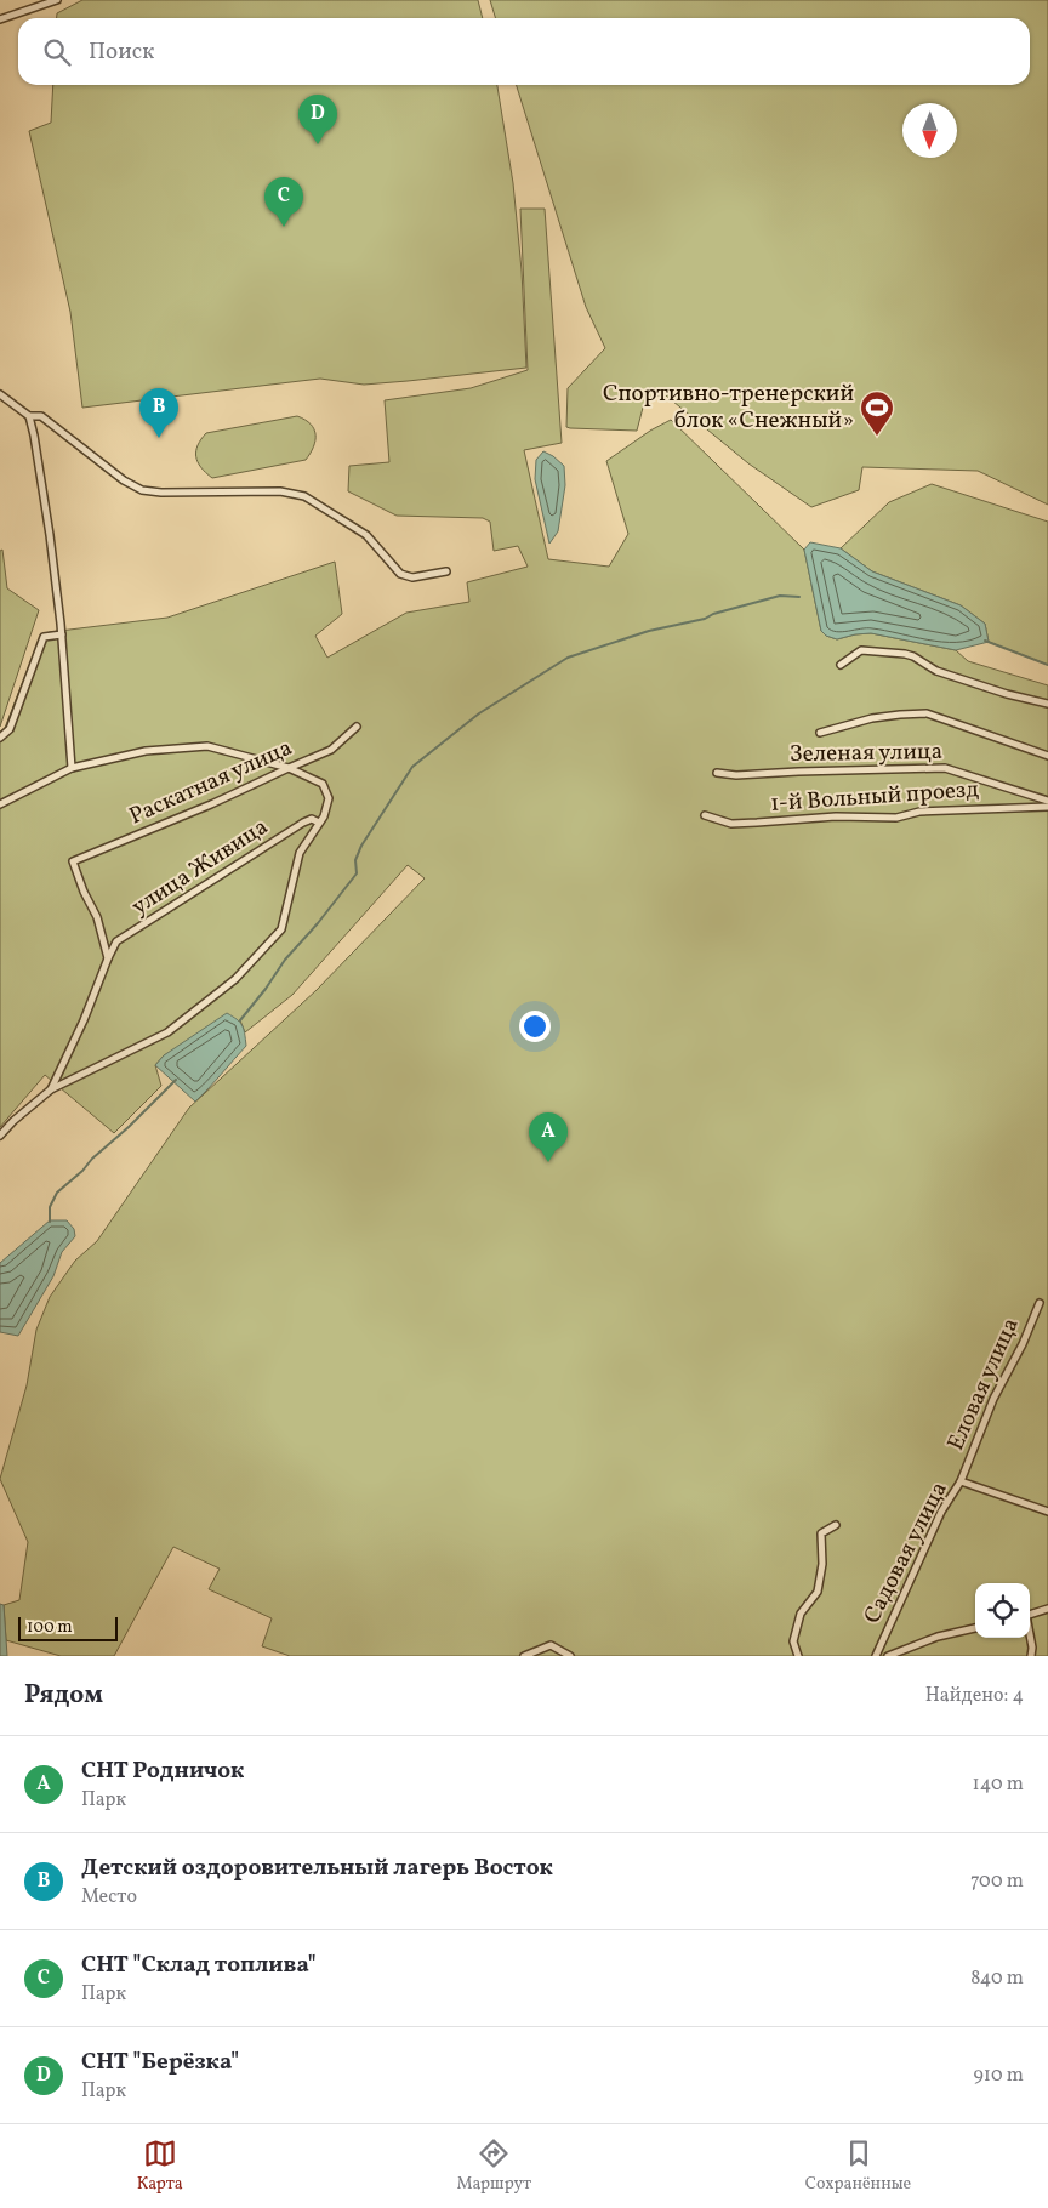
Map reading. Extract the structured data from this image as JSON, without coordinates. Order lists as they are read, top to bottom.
{
  "streets": {
    "street": [
      "Зеленая улица",
      "Раскатная улица",
      "1-й Вольный проезд",
      "улица Живица",
      "Еловая улица",
      "Садовая улица"
    ]
  },
  "crossings": [
    ["Раскатная улица", "улица Живица"],
    ["Еловая улица", "Садовая улица"]
  ],
  "places": {
    "sports": ["Спортивно-тренерский блок «Снежный»"]
  },
  "scale_bar": "100 m",
  "north": "bottom",
  "page": {
    "search": "Поиск",
    "pins": [
      "D",
      "C",
      "B",
      "A"
    ],
    "scale": "100 m",
    "heading": ["Рядом", "Найдено: 4"],
    "list": [
      {
        "mark": "A",
        "name": "СНТ Родничок",
        "note": "Парк",
        "value": "140 m"
      },
      {
        "mark": "B",
        "name": "Детский оздоровительный лагерь Восток",
        "note": "Место",
        "value": "700 m"
      },
      {
        "mark": "C",
        "name": "СНТ \"Склад топлива\"",
        "note": "Парк",
        "value": "840 m"
      },
      {
        "mark": "D",
        "name": "СНТ \"Берёзка\"",
        "note": "Парк",
        "value": "910 m"
      }
    ],
    "nav": ["Карта", "Маршрут", "Сохранённые"]
  }
}
